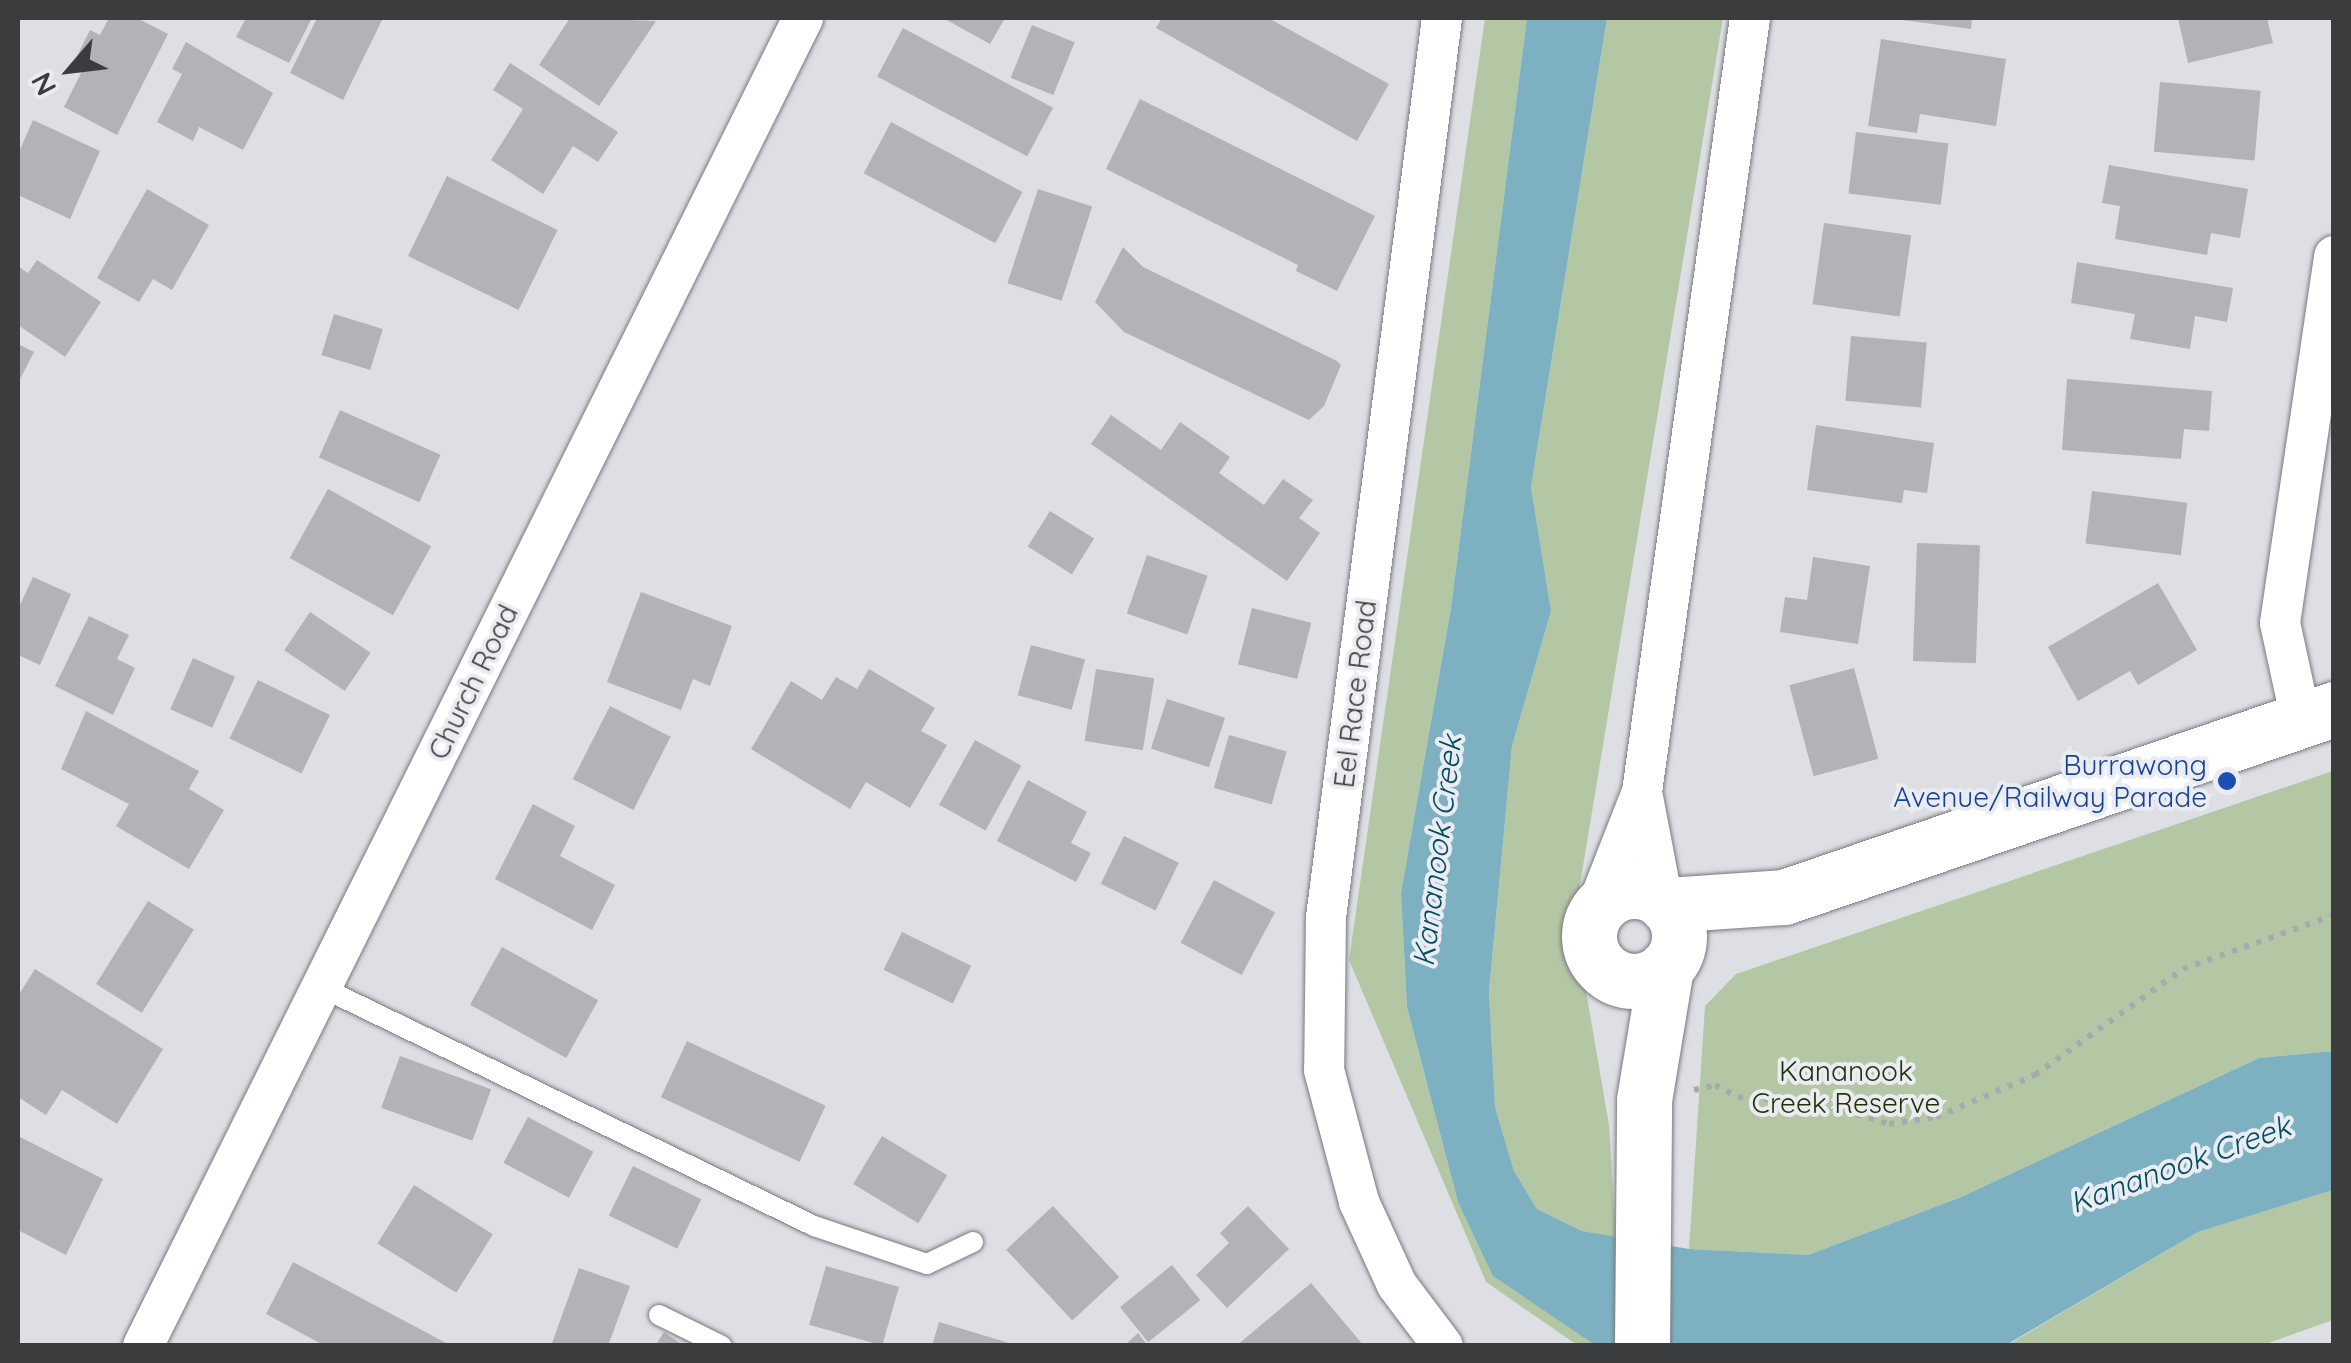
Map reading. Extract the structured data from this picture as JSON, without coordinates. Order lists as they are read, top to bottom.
{
  "streets": {
    "street": ["Church Road", "Eel Race Road"]
  },
  "water": ["Kananook Creek"],
  "parks": ["Kananook Creek Reserve"],
  "places": ["Burrawong Avenue/Railway Parade"],
  "north": "bottom left"
}
